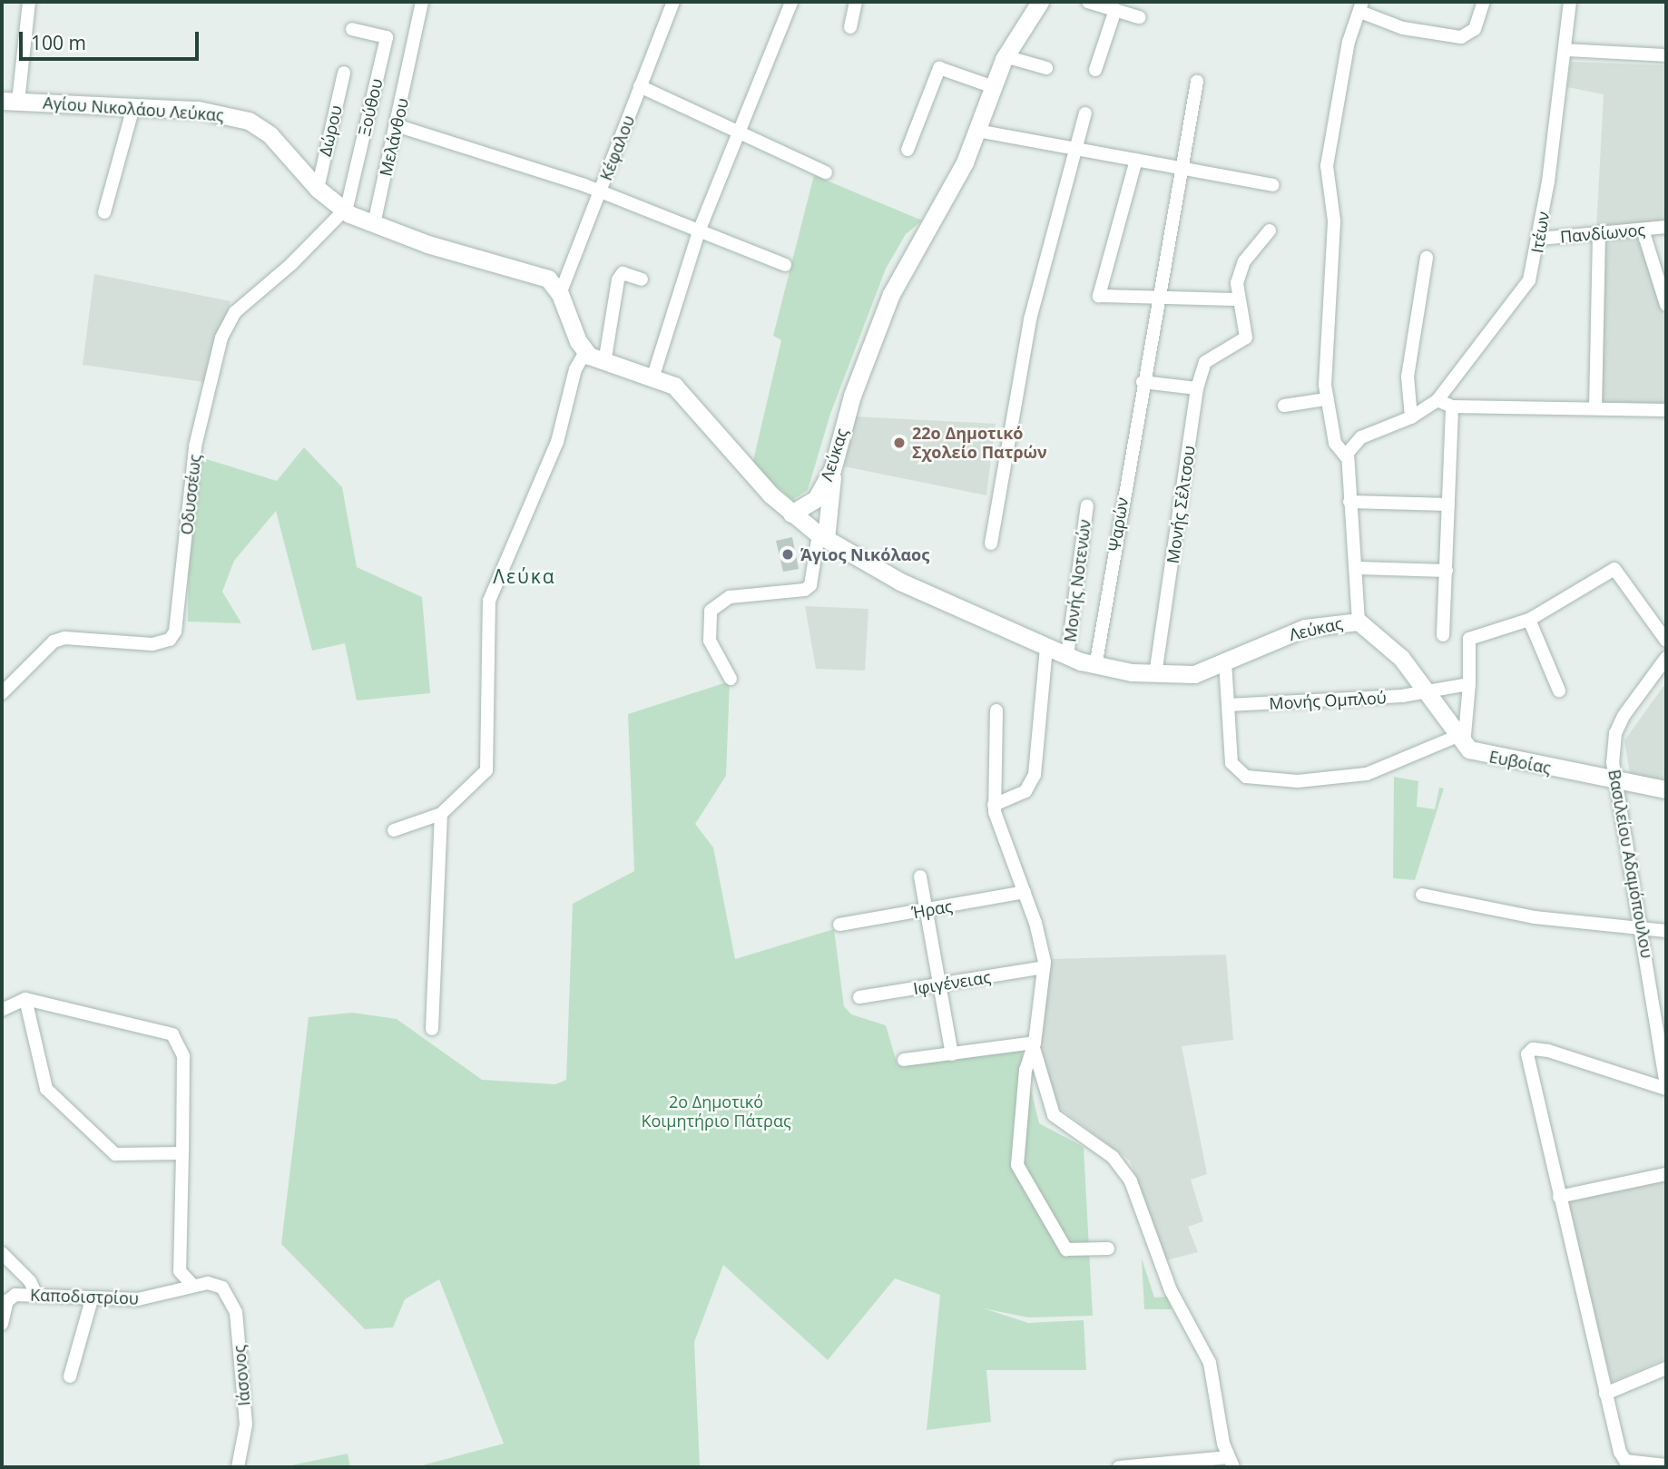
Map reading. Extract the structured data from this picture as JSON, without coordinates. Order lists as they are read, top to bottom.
{
  "streets": {
    "main road": ["Αγίου Νικολάου Λεύκας", "Λεύκας", "Ευβοίας"],
    "street": [
      "Ξούθου",
      "Δώρου",
      "Μελάνθου",
      "Κέφαλου",
      "Ιτέων",
      "Πανδίωνος",
      "Οδυσσέως",
      "Μονής Σέλτσου",
      "Ψαρών",
      "Μονής Νοτενών",
      "Μονής Ομπλού",
      "Βασιλείου Αδαμόπουλου",
      "Ήρας",
      "Ιφιγένειας",
      "Καποδιστρίου",
      "Ιάσονος"
    ]
  },
  "crossings": [
    ["Ξούθου", "Αγίου Νικολάου Λεύκας"],
    ["Ξούθου", "Οδυσσέως"],
    ["Αγίου Νικολάου Λεύκας", "Δώρου"],
    ["Αγίου Νικολάου Λεύκας", "Μελάνθου"],
    ["Αγίου Νικολάου Λεύκας", "Κέφαλου"],
    ["Αγίου Νικολάου Λεύκας", "Οδυσσέως"],
    ["Ιτέων", "Πανδίωνος"],
    ["Λεύκας", "Μονής Σέλτσου"],
    ["Λεύκας", "Ψαρών"],
    ["Λεύκας", "Μονής Νοτενών"],
    ["Ευβοίας", "Βασιλείου Αδαμόπουλου"],
    ["Καποδιστρίου", "Ιάσονος"]
  ],
  "districts": ["Λεύκα"],
  "parks": ["2o Δημοτικό Κοιμητήριο Πάτρας"],
  "places": ["22ο Δημοτικό Σχολείο Πατρών", "Άγιος Νικόλαος"],
  "scale_bar": "100 m"
}
